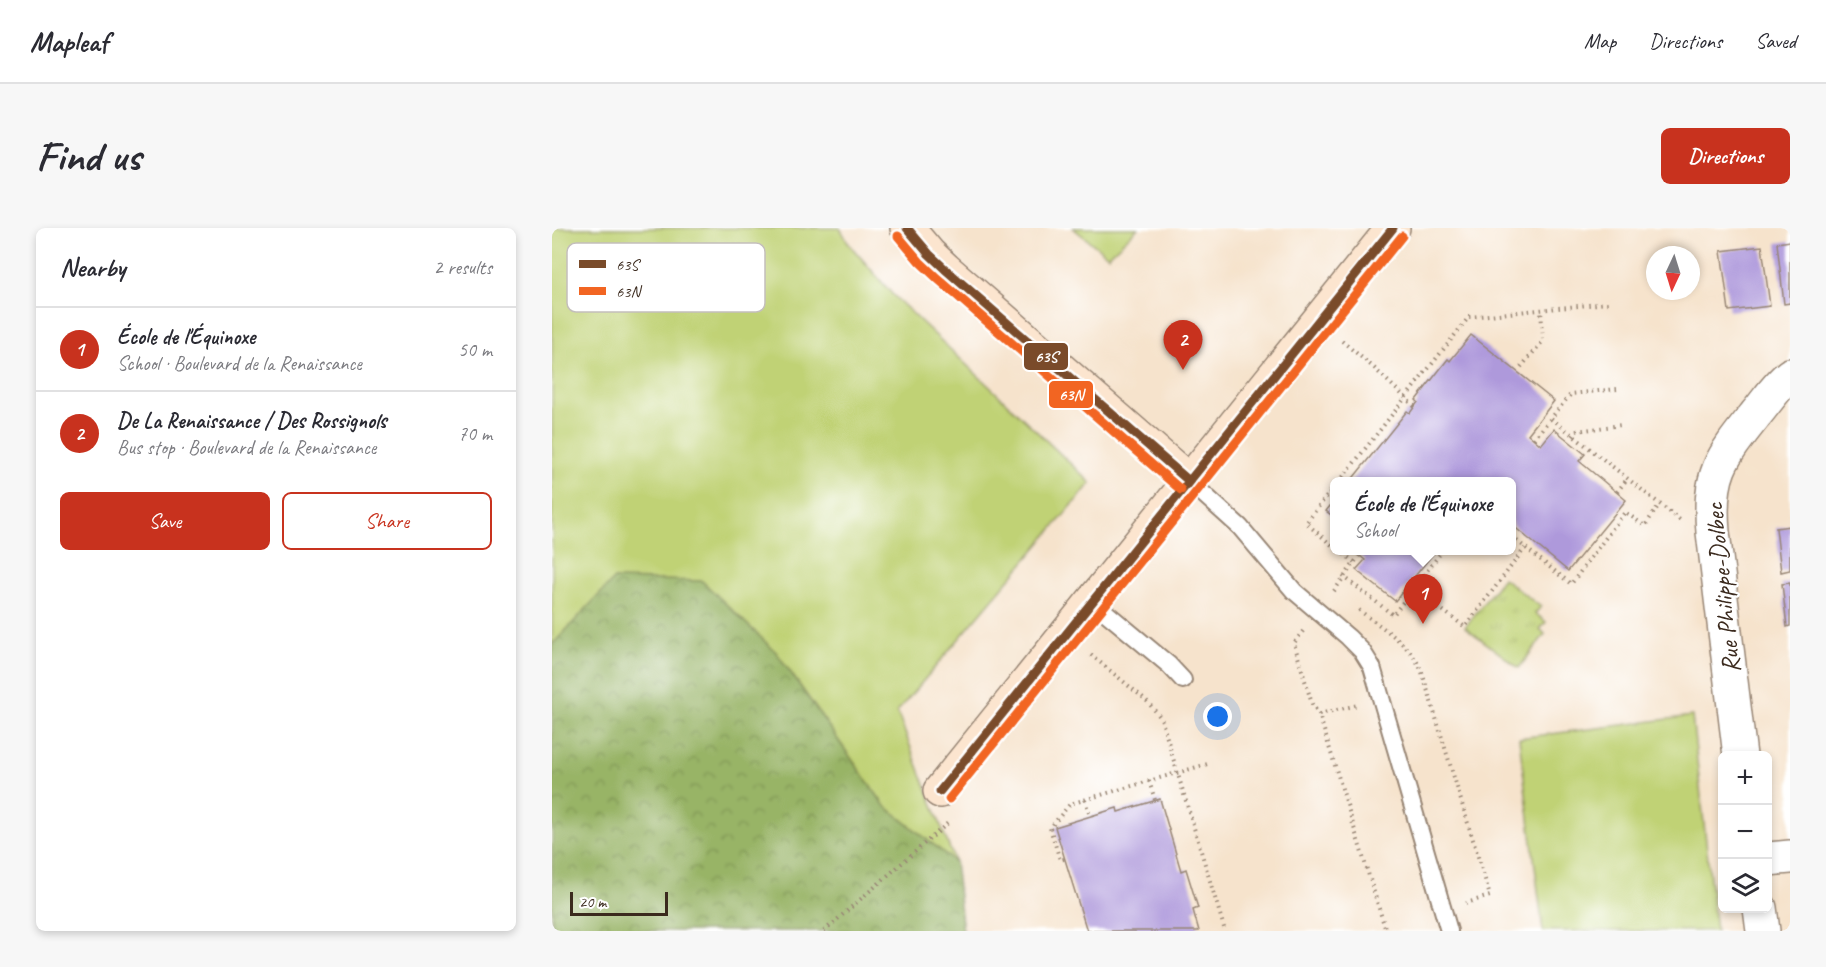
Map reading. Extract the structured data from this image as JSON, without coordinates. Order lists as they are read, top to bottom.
{
  "streets": {
    "street": ["Rue Philippe-Dolbec"]
  },
  "lines": ["transit line 63S", "transit line 63N"],
  "legend": ["63S", "63N"],
  "scale_bar": "20 m",
  "north": "bottom",
  "page": {
    "header": "Mapleaf",
    "nav": ["Map", "Directions", "Saved"],
    "buttons": [
      "Directions",
      ["Save", "Share"]
    ],
    "title": "Find us",
    "heading": ["Nearby", "2 results"],
    "list": [
      {
        "mark": "1",
        "name": "École de l'Équinoxe",
        "note": "School · Boulevard de la Renaissance",
        "value": "50 m"
      },
      {
        "mark": "2",
        "name": "De La Renaissance / Des Rossignols",
        "note": "Bus stop · Boulevard de la Renaissance",
        "value": "70 m"
      }
    ],
    "pins": ["2", "1"],
    "popup": ["École de l'Équinoxe", "School"],
    "map_buttons": ["+", "−"],
    "scale": "20 m"
  }
}
